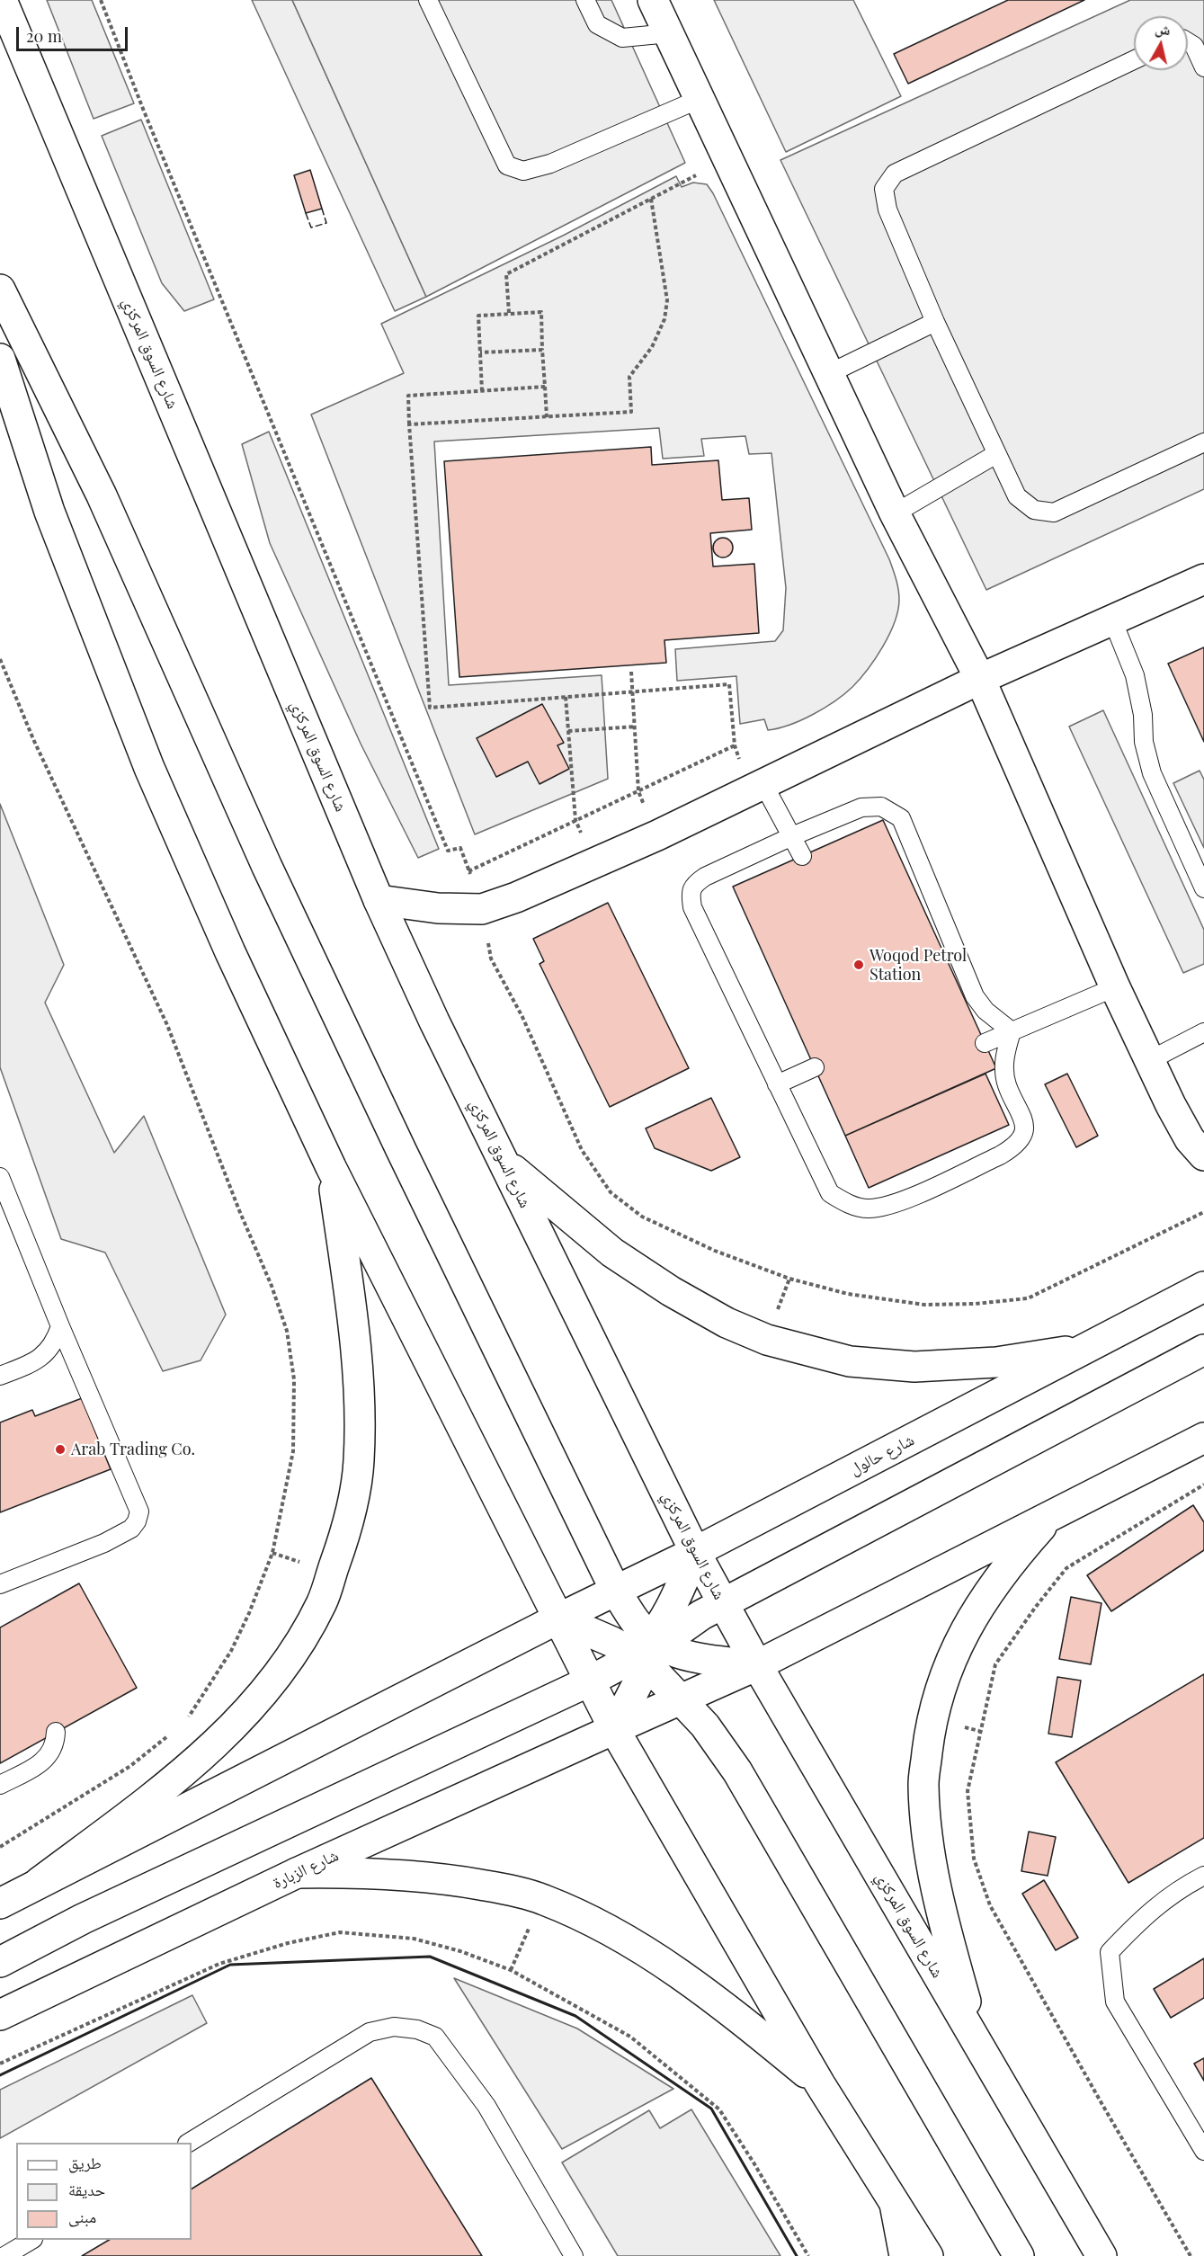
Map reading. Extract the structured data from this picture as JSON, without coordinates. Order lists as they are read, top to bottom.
{
  "streets": {
    "main road": ["شارع السوق المركزي", "شارع حالول", "شارع الزبارة"]
  },
  "crossings": [
    ["شارع السوق المركزي", "شارع حالول"]
  ],
  "places": ["Woqod Petrol Station", "Arab Trading Co."],
  "legend": ["طريق", "حديقة", "مبنى"],
  "scale_bar": "20 m",
  "north": "top"
}
